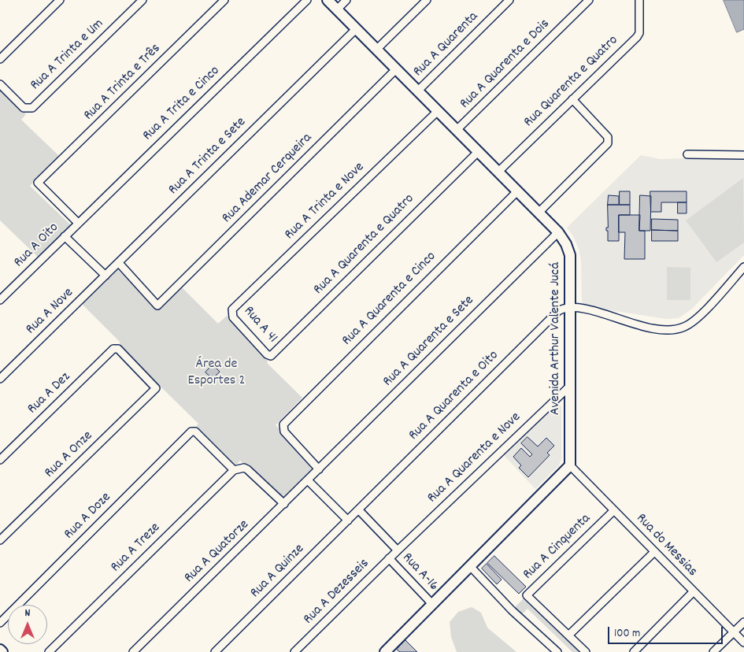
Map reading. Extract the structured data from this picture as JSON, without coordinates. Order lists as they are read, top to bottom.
{
  "streets": {
    "street": [
      "Rua A Quarenta",
      "Rua A Trinta e Um",
      "Rua A Quarenta e Dois",
      "Rua Quarenta e Quatro",
      "Rua A Trinta e Três",
      "Rua A Trita e Cinco",
      "Rua A Trinta e Sete",
      "Rua Ademar Cerqueira",
      "Rua A Trinta e Nove",
      "Rua A Quarenta e Quatro",
      "Rua A Oito",
      "Rua A Quarenta e Cinco",
      "Rua A Nove",
      "Rua A 41",
      "Avenida Arthur Valente Jucá",
      "Rua A Quarenta e Sete",
      "Rua A Dez",
      "Rua A Quarenta e Oito",
      "Rua A Onze",
      "Rua A Quarenta e Nove",
      "Rua A Doze",
      "Rua do Messias",
      "Rua A Cinquenta",
      "Rua A Treze",
      "Rua A Quatorze",
      "Rua A Quinze",
      "Rua A-16",
      "Rua A Dezesseis"
    ]
  },
  "crossings": [
    ["Rua A Quarenta", "Avenida Arthur Valente Jucá"],
    ["Rua A Quarenta e Dois", "Avenida Arthur Valente Jucá"],
    ["Rua Quarenta e Quatro", "Avenida Arthur Valente Jucá"],
    ["Rua A Trinta e Três", "Rua A Trita e Cinco"],
    ["Rua A Trinta e Três", "Rua A Oito"],
    ["Rua A Trita e Cinco", "Rua A Oito"],
    ["Rua A Trinta e Sete", "Rua Ademar Cerqueira"],
    ["Rua A Trinta e Sete", "Rua A Nove"],
    ["Rua A Trinta e Sete", "Avenida Arthur Valente Jucá"],
    ["Rua Ademar Cerqueira", "Rua A Nove"],
    ["Rua Ademar Cerqueira", "Avenida Arthur Valente Jucá"],
    ["Rua A Trinta e Nove", "Rua A 41"],
    ["Rua A Trinta e Nove", "Avenida Arthur Valente Jucá"],
    ["Rua A Quarenta e Quatro", "Rua A 41"],
    ["Rua A Quarenta e Quatro", "Avenida Arthur Valente Jucá"],
    ["Rua A Quarenta e Cinco", "Avenida Arthur Valente Jucá"],
    ["Rua A Quarenta e Cinco", "Rua A Quarenta e Sete"],
    ["Rua A Quarenta e Cinco", "Rua A Quatorze"],
    ["Avenida Arthur Valente Jucá", "Rua A Quarenta e Sete"],
    ["Avenida Arthur Valente Jucá", "Rua A Quarenta e Oito"],
    ["Avenida Arthur Valente Jucá", "Rua A Quarenta e Nove"],
    ["Avenida Arthur Valente Jucá", "Rua do Messias"],
    ["Rua A Quarenta e Sete", "Rua A Quatorze"],
    ["Rua A Dez", "Rua A Onze"],
    ["Rua A Quarenta e Oito", "Rua A Quinze"],
    ["Rua A Quarenta e Nove", "Rua A Dezesseis"],
    ["Rua A Doze", "Rua A Treze"],
    ["Rua do Messias", "Rua A Cinquenta"],
    ["Rua A-16", "Rua A Dezesseis"]
  ],
  "parks": ["Área de Esportes 2"],
  "scale_bar": "100 m",
  "north": "top"
}
